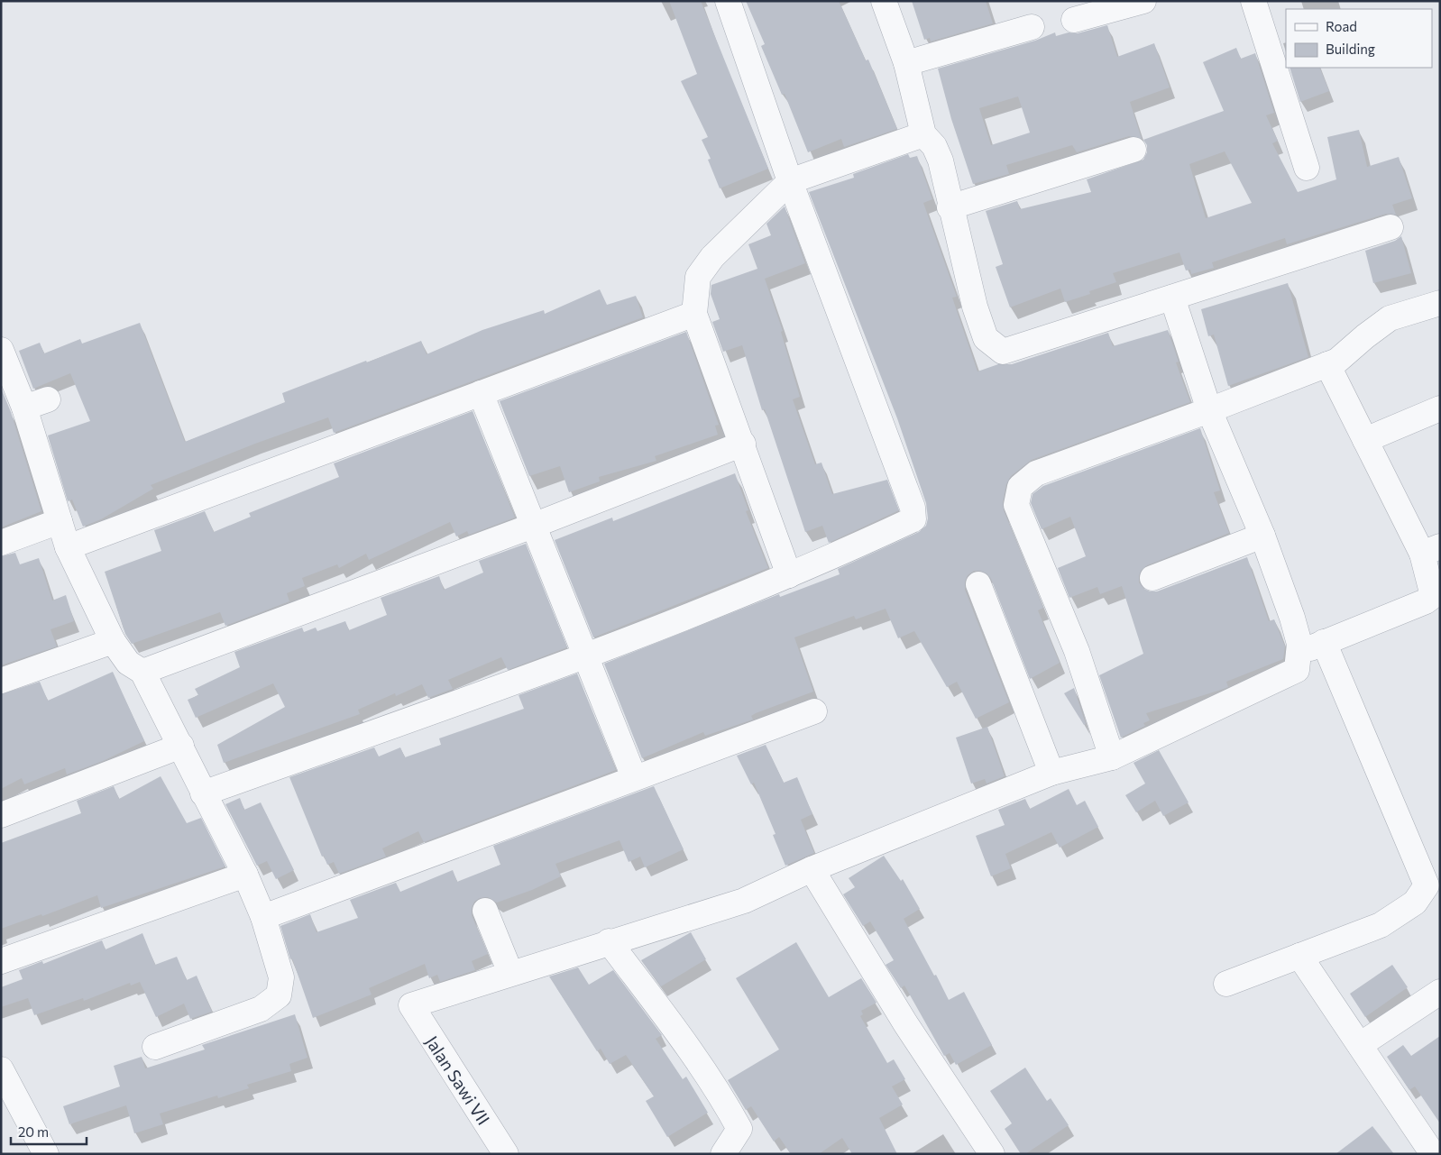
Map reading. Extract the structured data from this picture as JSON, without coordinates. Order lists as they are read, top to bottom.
{
  "streets": {
    "street": ["Jalan Sawi VII"]
  },
  "legend": ["Road", "Building"],
  "scale_bar": "20 m"
}
